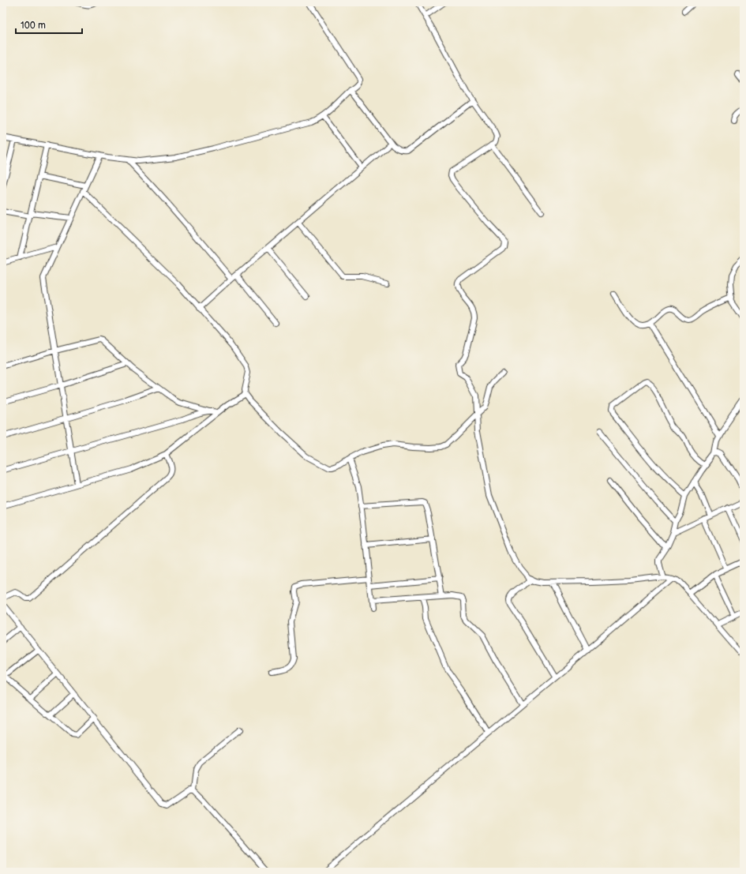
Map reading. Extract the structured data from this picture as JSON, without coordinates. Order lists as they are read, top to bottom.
{
  "scale_bar": "100 m"
}
